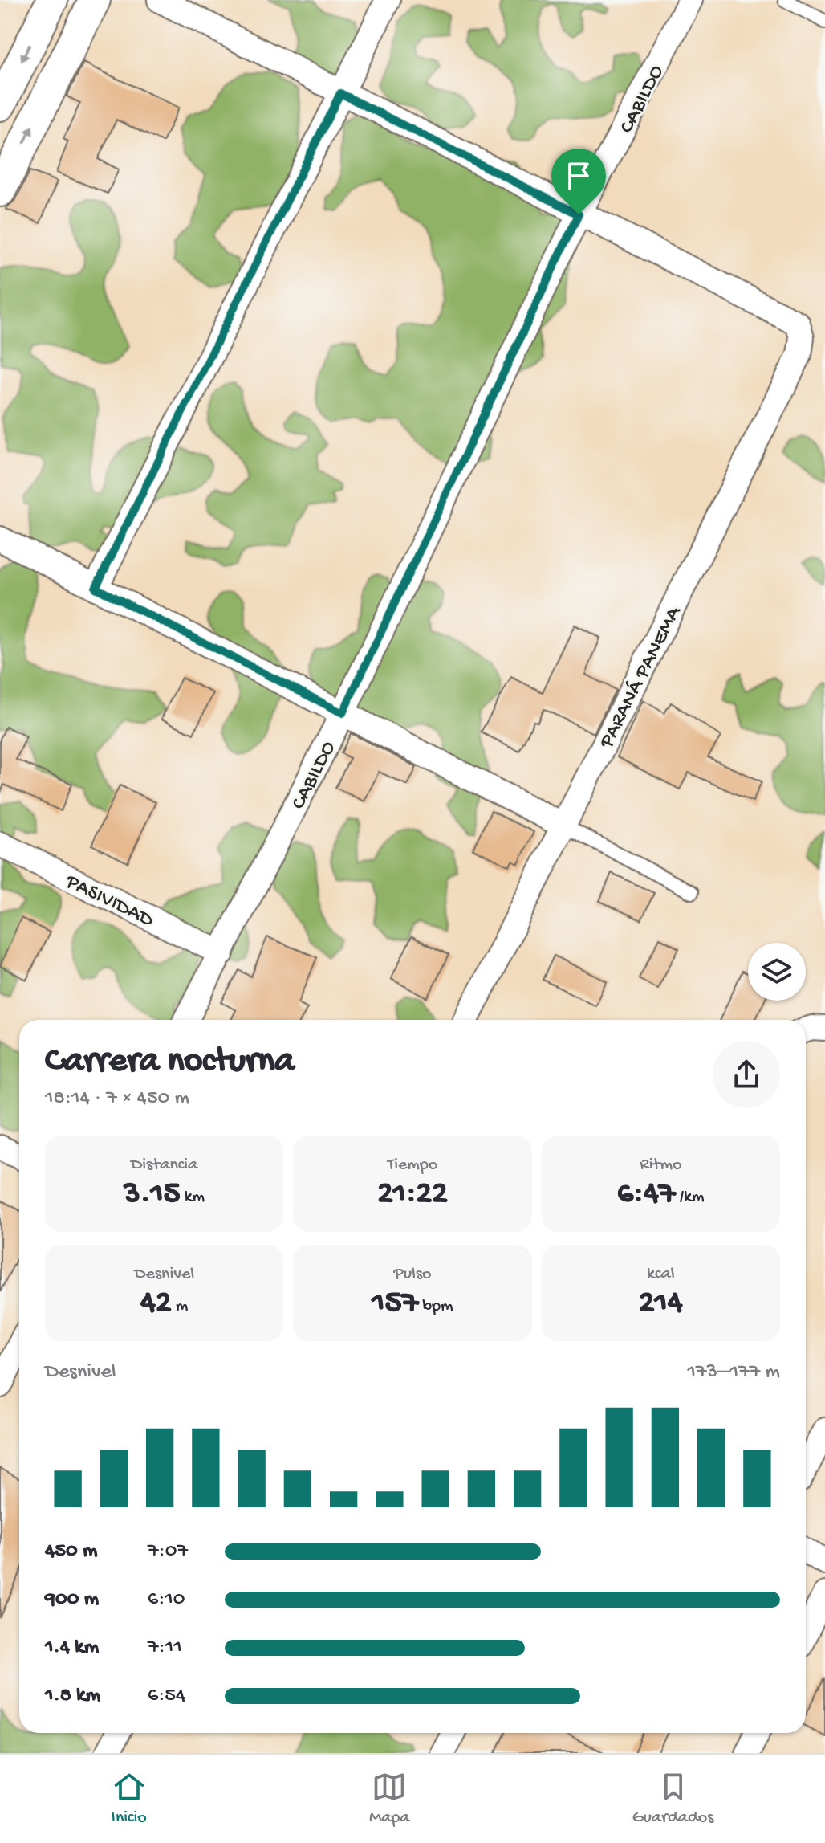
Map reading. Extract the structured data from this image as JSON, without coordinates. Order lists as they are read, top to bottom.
{
  "streets": {
    "street": ["CABILDO", "PARANÁ PANEMA", "PASIVIDAD"]
  },
  "crossings": [
    ["CABILDO", "PARANÁ PANEMA"],
    ["CABILDO", "PASIVIDAD"]
  ],
  "page": {
    "heading": ["Carrera nocturna", "18:14 · 7 × 450 m"],
    "stats": [
      ["Distancia", "3.15 km"],
      ["Tiempo", "21:22"],
      ["Ritmo", "6:47 /km"],
      ["Desnivel", "42 m"],
      ["Pulso", "157 bpm"],
      ["kcal", "214"]
    ],
    "chart": ["Desnivel", "173–177 m"],
    "list": [
      {
        "name": "450 m",
        "note": "7:07"
      },
      {
        "name": "900 m",
        "note": "6:10"
      },
      {
        "name": "1.4 km",
        "note": "7:11"
      },
      {
        "name": "1.8 km",
        "note": "6:54"
      }
    ],
    "tabs": ["Inicio", "Mapa", "Guardados"]
  }
}
